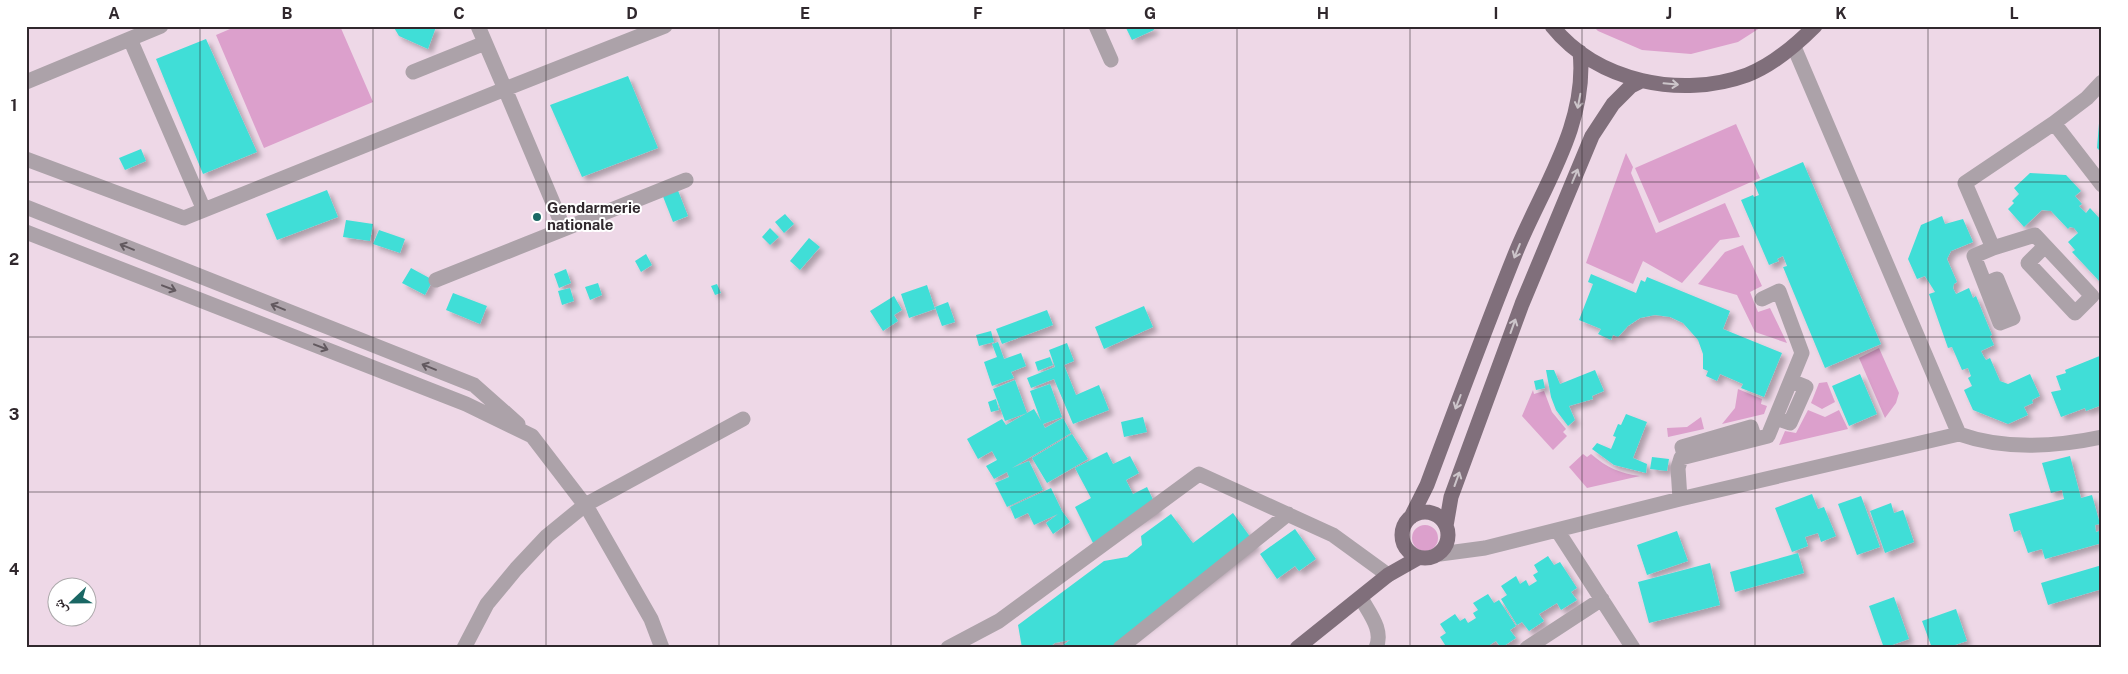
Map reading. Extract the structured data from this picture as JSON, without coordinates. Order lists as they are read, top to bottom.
{
  "places": ["Gendarmerie nationale"],
  "north": "left",
  "grid": {
    "columns": [
      "A",
      "B",
      "C",
      "D",
      "E",
      "F",
      "G",
      "H",
      "I",
      "J",
      "K",
      "L"
    ],
    "rows": [
      "1",
      "2",
      "3",
      "4"
    ]
  }
}
